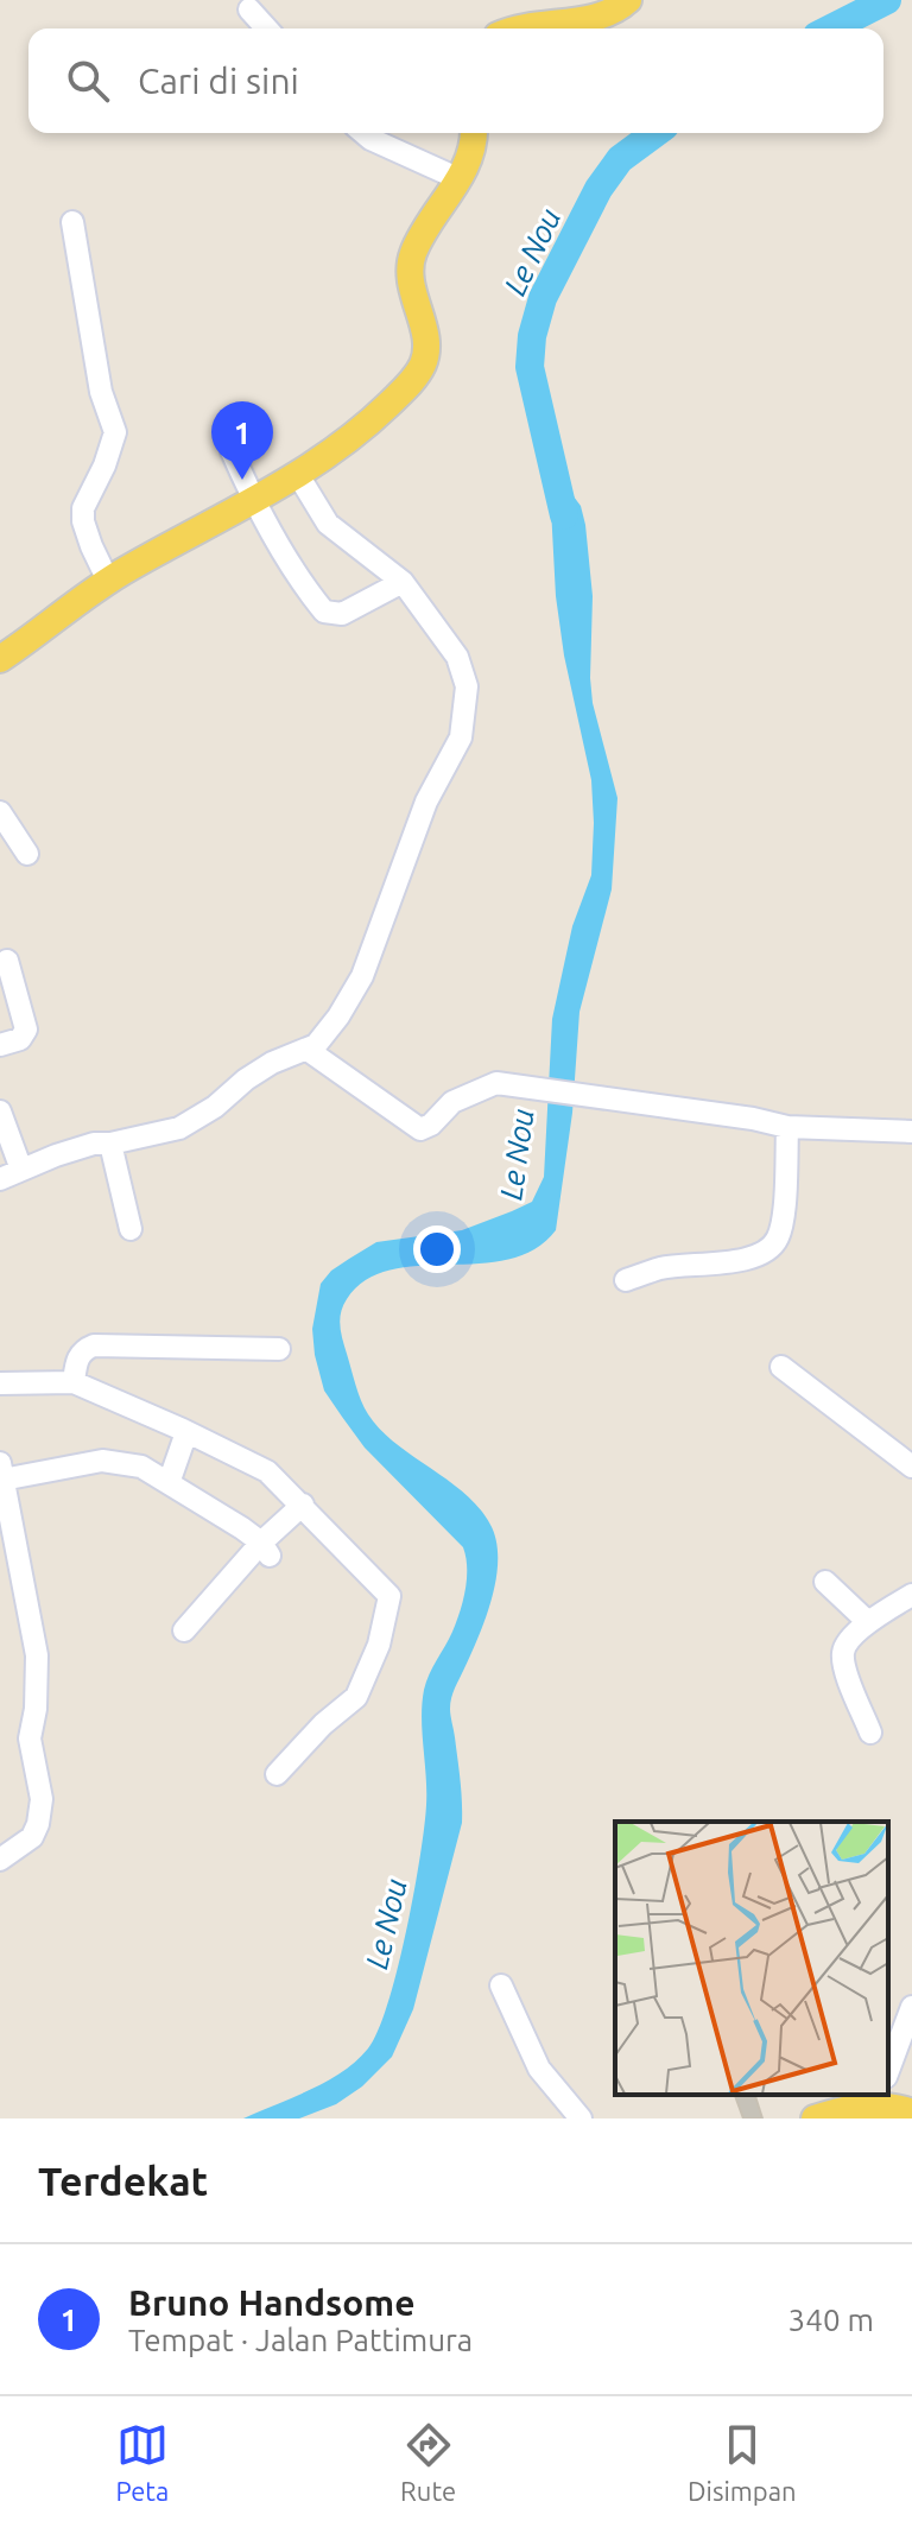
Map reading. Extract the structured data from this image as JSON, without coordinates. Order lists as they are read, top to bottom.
{
  "water": ["Le Nou"],
  "page": {
    "search": "Cari di sini",
    "pins": "1",
    "heading": "Terdekat",
    "list": [
      {
        "mark": "1",
        "name": "Bruno Handsome",
        "note": "Tempat · Jalan Pattimura",
        "value": "340 m"
      }
    ],
    "nav": ["Peta", "Rute", "Disimpan"]
  }
}
